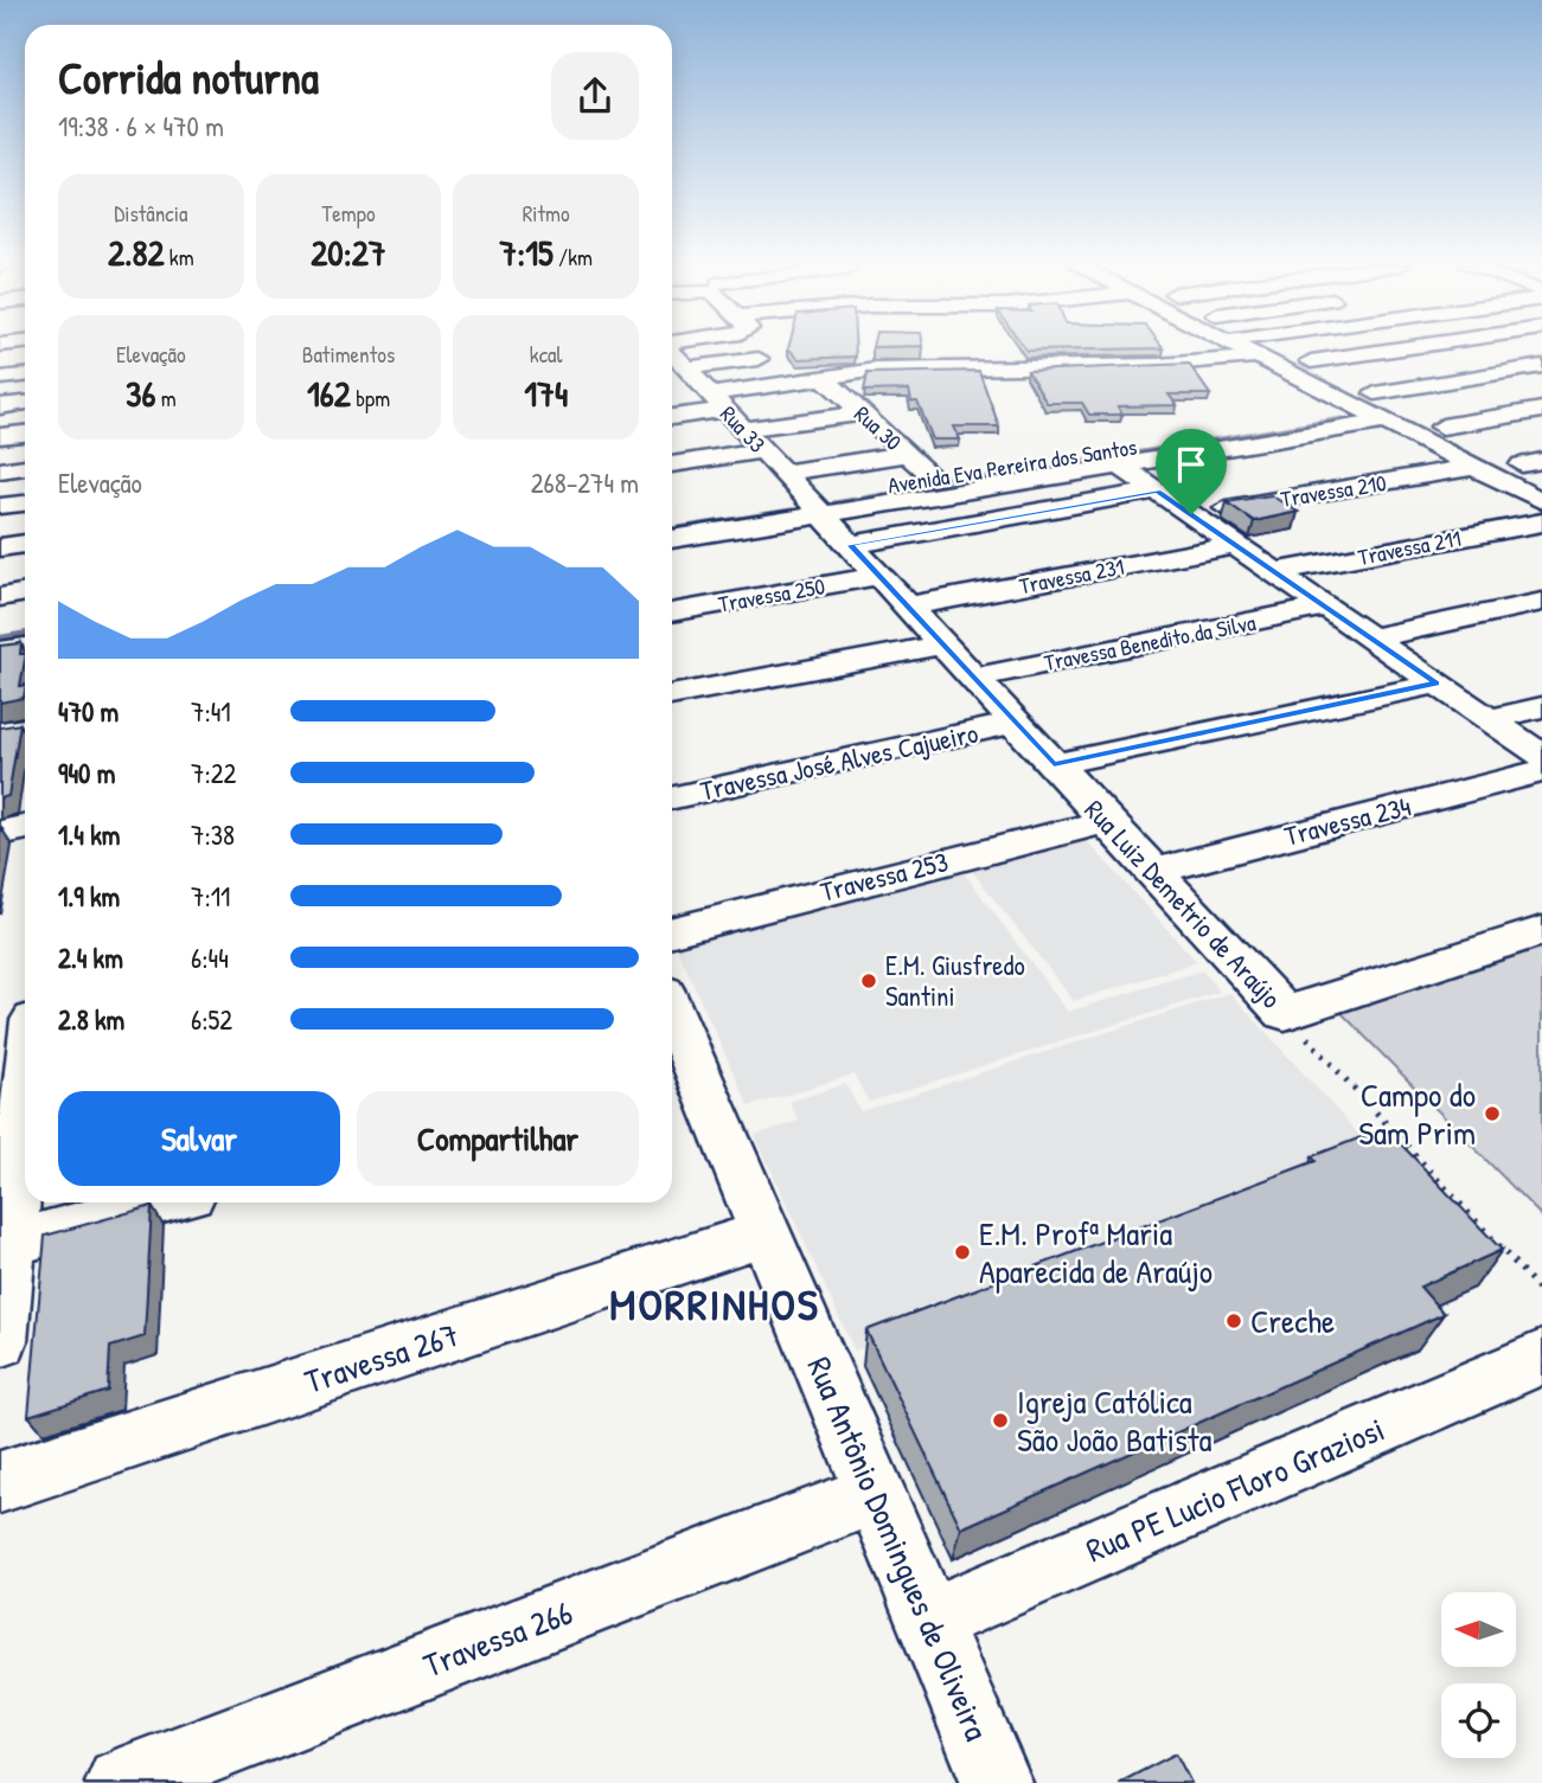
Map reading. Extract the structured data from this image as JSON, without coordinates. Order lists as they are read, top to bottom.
{
  "streets": {
    "street": [
      "Rua 30",
      "Rua 33",
      "Avenida Eva Pereira dos Santos",
      "Travessa 210",
      "Travessa 211",
      "Travessa 231",
      "Travessa 250",
      "Travessa Benedito da Silva",
      "Travessa José Alves Cajueiro",
      "Travessa 234",
      "Travessa 253",
      "Rua Luiz Demetrio de Araújo",
      "Travessa 267",
      "Rua PE Lucio Floro Graziosi",
      "Rua Antônio Domingues de Oliveira",
      "Travessa 266"
    ]
  },
  "crossings": [
    ["Rua 30", "Avenida Eva Pereira dos Santos"],
    ["Rua 33", "Avenida Eva Pereira dos Santos"],
    ["Rua 33", "Rua Luiz Demetrio de Araújo"],
    ["Avenida Eva Pereira dos Santos", "Rua Luiz Demetrio de Araújo"],
    ["Travessa 231", "Rua Luiz Demetrio de Araújo"],
    ["Travessa 250", "Rua Luiz Demetrio de Araújo"],
    ["Travessa Benedito da Silva", "Rua Luiz Demetrio de Araújo"],
    ["Travessa José Alves Cajueiro", "Rua Luiz Demetrio de Araújo"],
    ["Travessa 234", "Rua Luiz Demetrio de Araújo"],
    ["Travessa 253", "Rua Luiz Demetrio de Araújo"],
    ["Travessa 267", "Rua Antônio Domingues de Oliveira"],
    ["Rua PE Lucio Floro Graziosi", "Rua Antônio Domingues de Oliveira"],
    ["Rua Antônio Domingues de Oliveira", "Travessa 266"]
  ],
  "districts": ["MORRINHOS"],
  "places": [
    "E.M. Giusfredo Santini",
    "Campo do Sam Prim",
    "E.M. Profª Maria Aparecida de Araújo",
    "Creche",
    "Igreja Católica São João Batista"
  ],
  "north": "left",
  "page": {
    "heading": ["Corrida noturna", "19:38 · 6 × 470 m"],
    "stats": [
      ["Distância", "2.82 km"],
      ["Tempo", "20:27"],
      ["Ritmo", "7:15 /km"],
      ["Elevação", "36 m"],
      ["Batimentos", "162 bpm"],
      ["kcal", "174"]
    ],
    "chart": ["Elevação", "268–274 m"],
    "list": [
      {
        "name": "470 m",
        "note": "7:41"
      },
      {
        "name": "940 m",
        "note": "7:22"
      },
      {
        "name": "1.4 km",
        "note": "7:38"
      },
      {
        "name": "1.9 km",
        "note": "7:11"
      },
      {
        "name": "2.4 km",
        "note": "6:44"
      },
      {
        "name": "2.8 km",
        "note": "6:52"
      }
    ],
    "buttons": ["Salvar", "Compartilhar"]
  }
}
